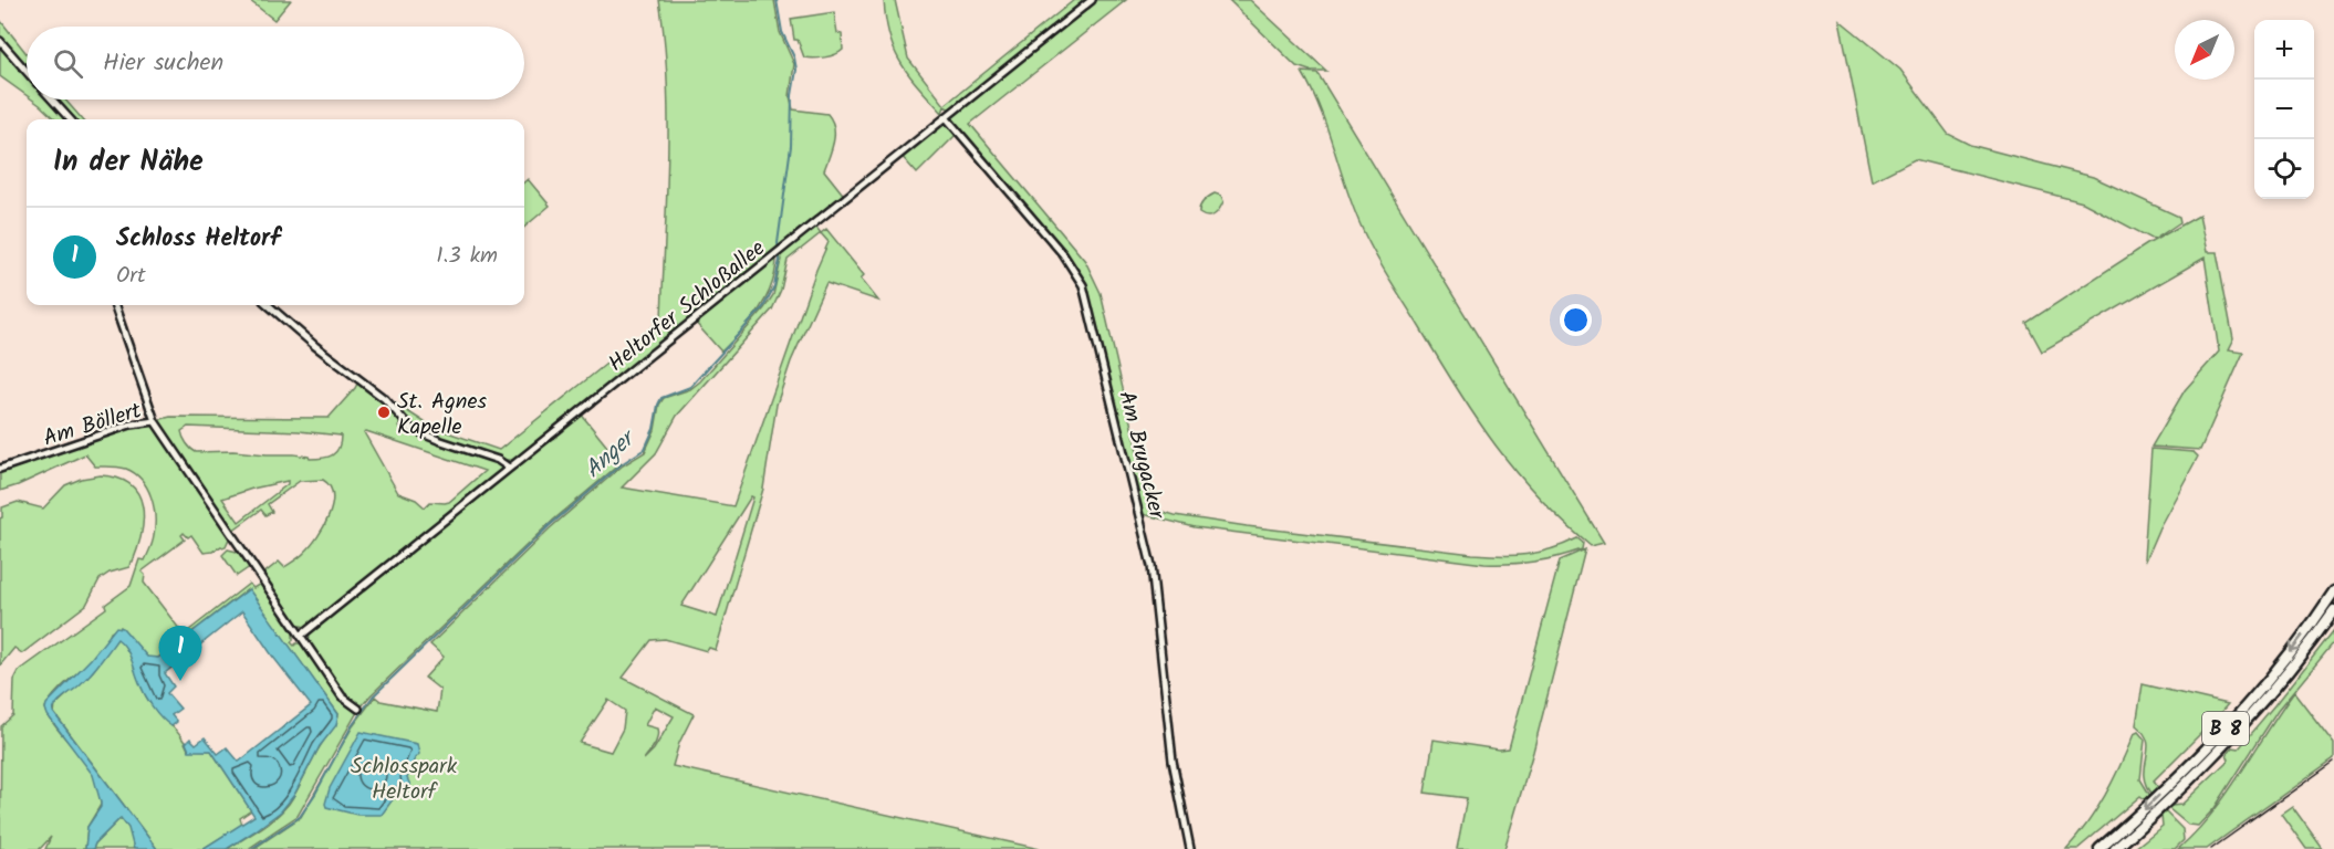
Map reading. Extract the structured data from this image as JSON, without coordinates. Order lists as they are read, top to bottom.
{
  "streets": {
    "highway": ["B 8"],
    "street": ["Heltorfer Schloßallee", "Am Böllert", "Am Brugacker"]
  },
  "crossings": [
    ["Heltorfer Schloßallee", "Am Brugacker"]
  ],
  "water": ["Anger"],
  "parks": ["Schlosspark Heltorf"],
  "places": ["St. Agnes Kapelle"],
  "north": "bottom left",
  "page": {
    "map_buttons": ["+", "−"],
    "search": "Hier suchen",
    "heading": "In der Nähe",
    "list": [
      {
        "mark": "1",
        "name": "Schloss Heltorf",
        "note": "Ort",
        "value": "1.3 km"
      }
    ],
    "pins": "1"
  }
}
